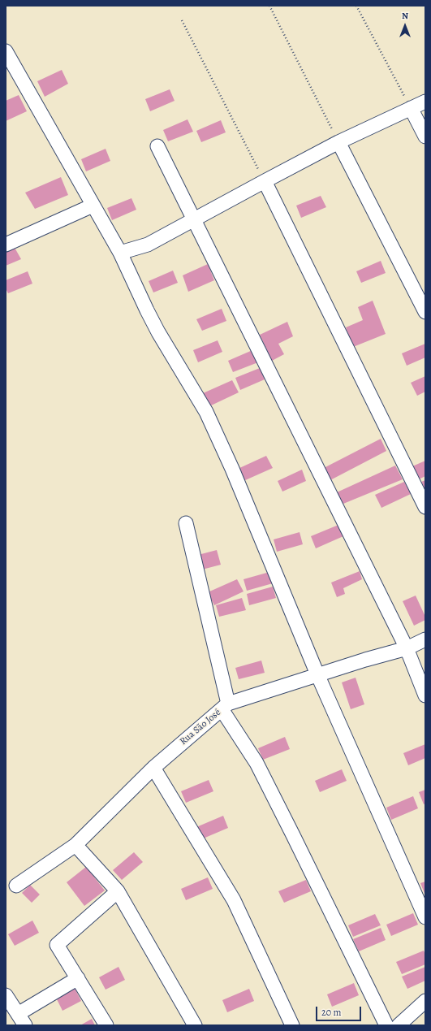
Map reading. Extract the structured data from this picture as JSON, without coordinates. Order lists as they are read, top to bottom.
{
  "streets": {
    "street": ["Rua São José"]
  },
  "scale_bar": "20 m",
  "north": "top"
}
